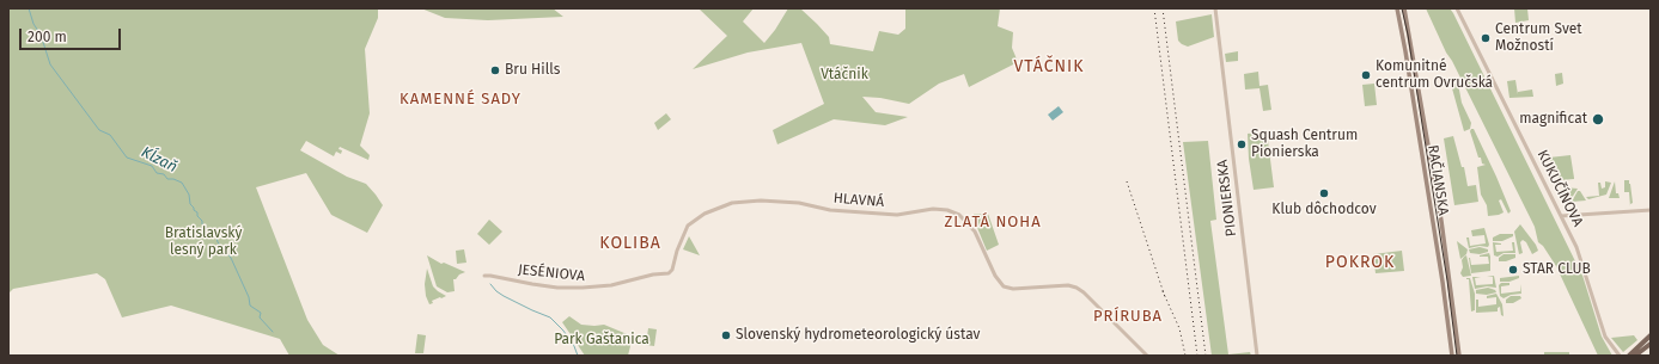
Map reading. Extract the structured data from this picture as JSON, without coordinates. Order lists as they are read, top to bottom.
{
  "streets": {
    "main road": ["RAČIANSKA"],
    "street": [
      "KUKUČÍNOVA",
      "PIONIERSKA",
      "HLAVNÁ",
      "JESÉNIOVA"
    ]
  },
  "crossings": [
    ["HLAVNÁ", "JESÉNIOVA"]
  ],
  "districts": [
    "VTÁČNIK",
    "KAMENNÉ SADY",
    "ZLATÁ NOHA",
    "KOLIBA",
    "POKROK",
    "PRÍRUBA"
  ],
  "water": ["Kĺzaň"],
  "parks": ["Vtáčnik", "Bratislavský lesný park", "Park Gaštanica"],
  "places": [
    "Centrum Svet Možností",
    "Bru Hills",
    "Komunitné centrum Ovručská",
    "magnificat",
    "Squash Centrum Pionierska",
    "Klub dôchodcov",
    "STAR CLUB",
    "Slovenský hydrometeorologický ústav"
  ],
  "scale_bar": "200 m"
}
